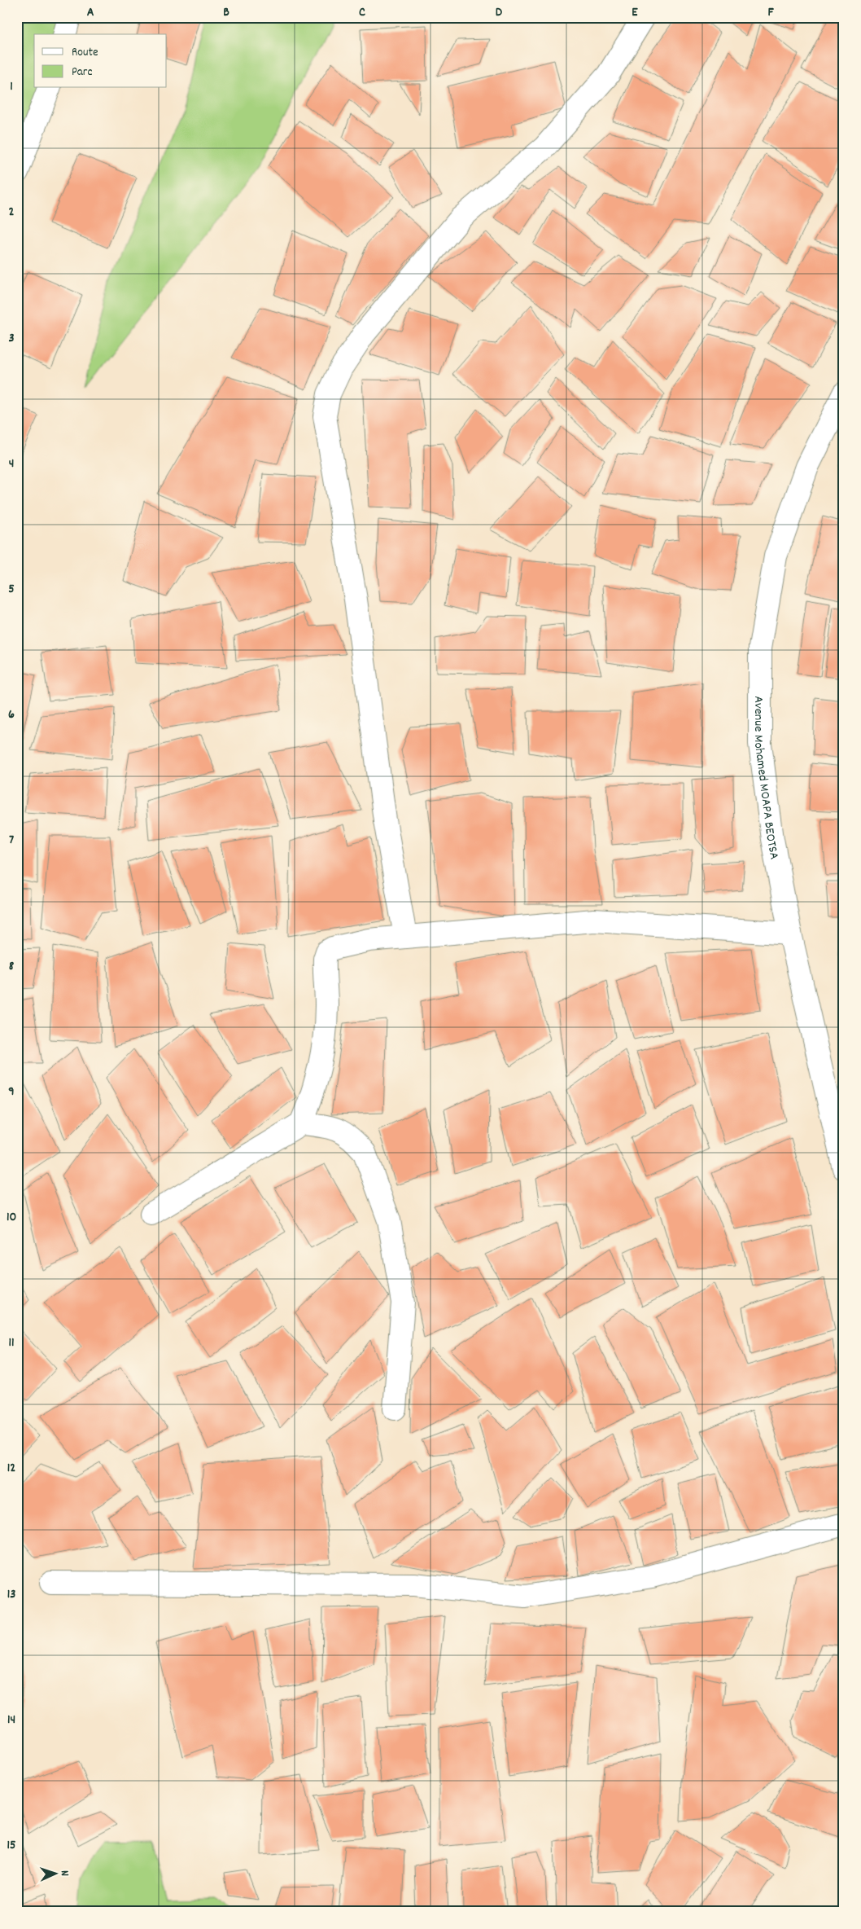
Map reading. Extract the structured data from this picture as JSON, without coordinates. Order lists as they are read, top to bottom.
{
  "streets": {
    "street": ["Avenue Mohamed MOAPA BEOTSA"]
  },
  "legend": ["Route", "Parc"],
  "north": "right",
  "grid": {
    "columns": [
      "A",
      "B",
      "C",
      "D",
      "E",
      "F"
    ],
    "rows": [
      "1",
      "2",
      "3",
      "4",
      "5",
      "6",
      "7",
      "8",
      "9",
      "10",
      "11",
      "12",
      "13",
      "14",
      "15"
    ]
  }
}
